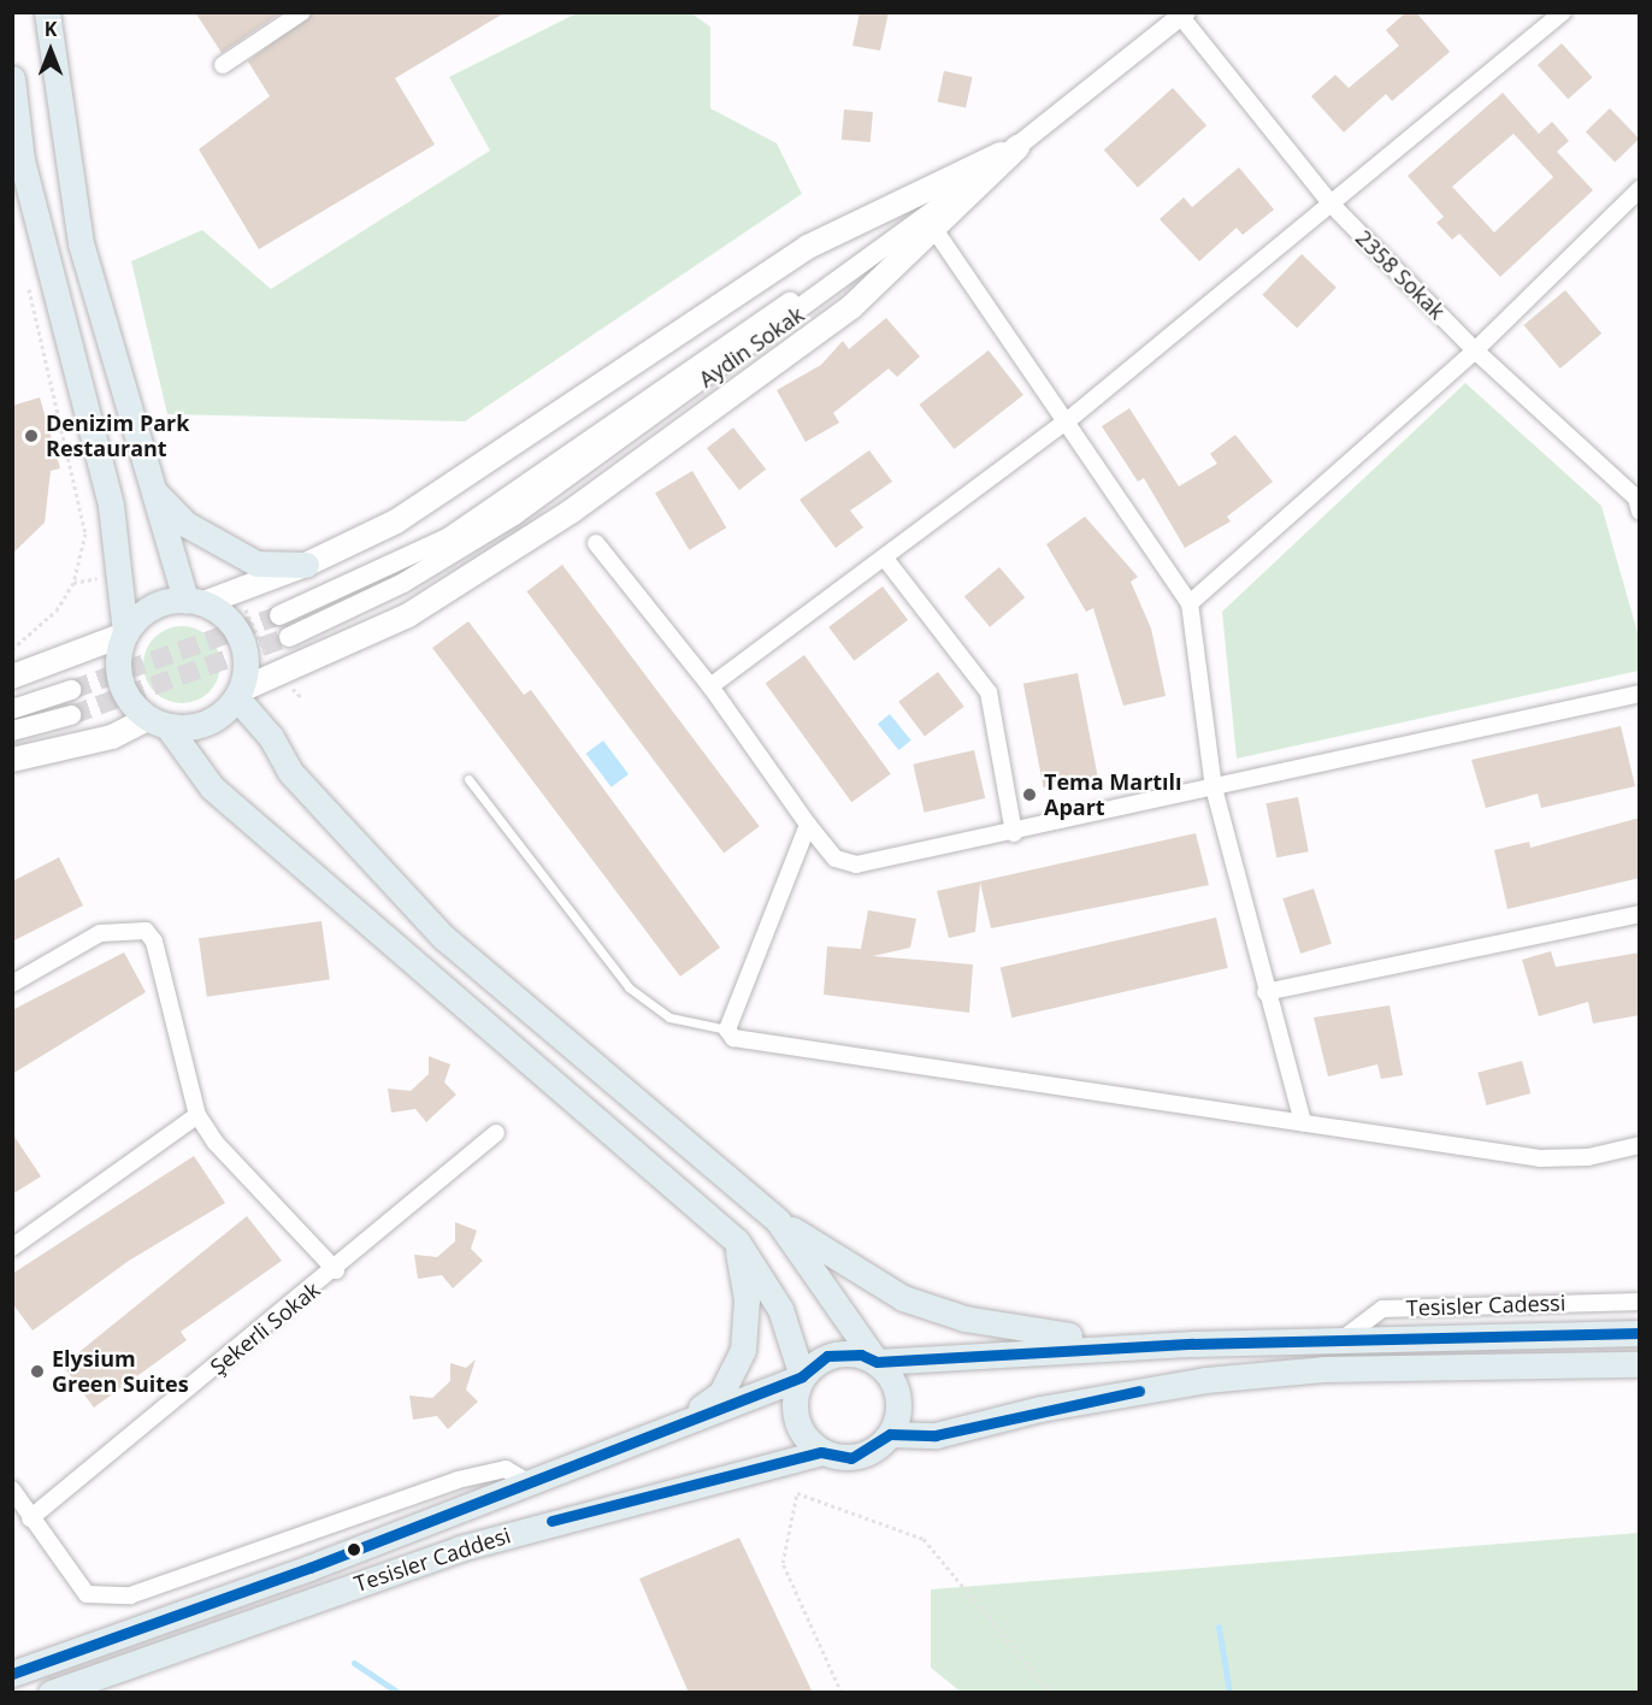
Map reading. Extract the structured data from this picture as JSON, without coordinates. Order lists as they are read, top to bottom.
{
  "streets": {
    "main road": ["Tesisler Caddesi"],
    "street": [
      "2358 Sokak",
      "Aydin Sokak",
      "Tesisler Cadessi",
      "Şekerli Sokak"
    ]
  },
  "crossings": [
    ["2358 Sokak", "Aydin Sokak"]
  ],
  "places": ["Denizim Park Restaurant", "Tema Martılı Apart", "Elysium Green Suites"],
  "north": "top"
}
